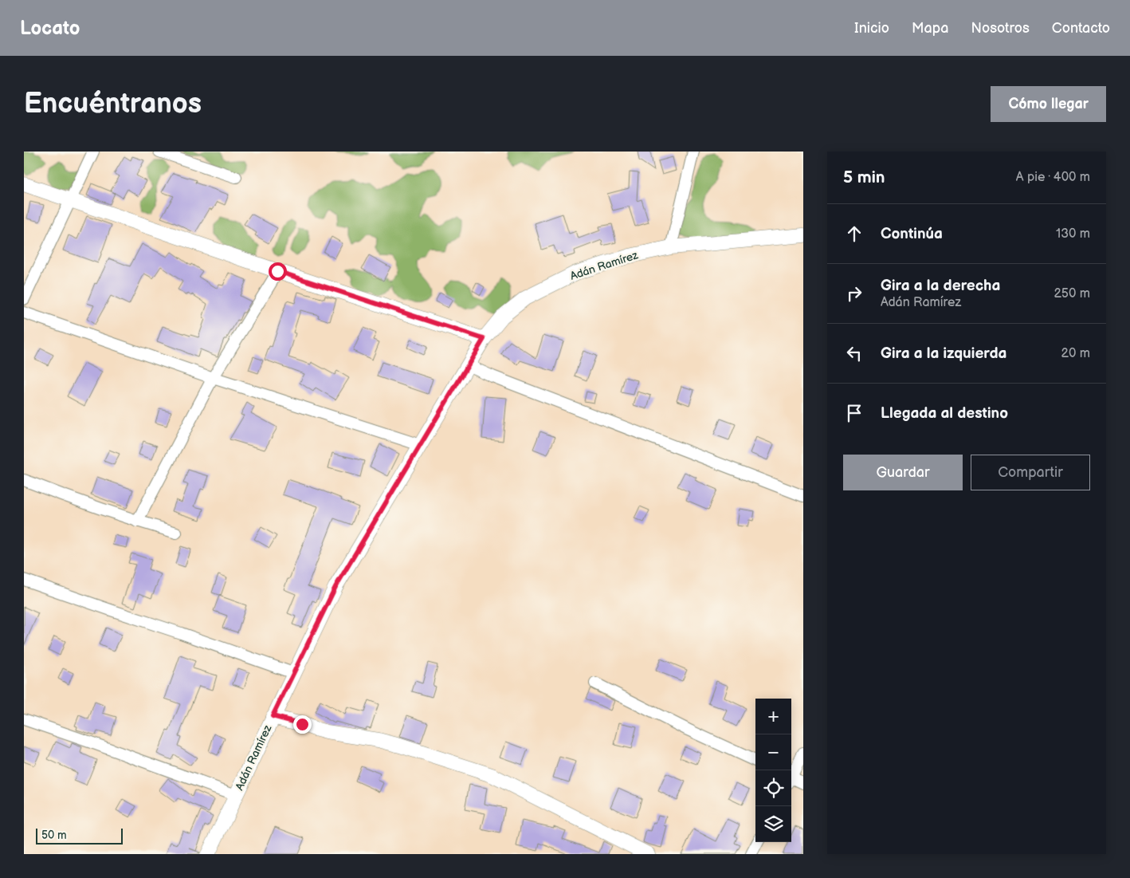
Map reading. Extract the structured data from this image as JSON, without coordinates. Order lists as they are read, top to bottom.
{
  "streets": {
    "street": ["Adán Ramírez"]
  },
  "scale_bar": "50 m",
  "page": {
    "header": "Locato",
    "nav": [
      "Inicio",
      "Mapa",
      "Nosotros",
      "Contacto"
    ],
    "buttons": [
      "Cómo llegar",
      ["Guardar", "Compartir"]
    ],
    "title": "Encuéntranos",
    "heading": ["5 min", "A pie · 400 m"],
    "list": [
      ["Continúa", "130 m"],
      ["Gira a la derecha", "Adán Ramírez", "250 m"],
      ["Gira a la izquierda", "20 m"],
      "Llegada al destino"
    ],
    "map_buttons": ["+", "−"],
    "scale": "50 m"
  }
}
